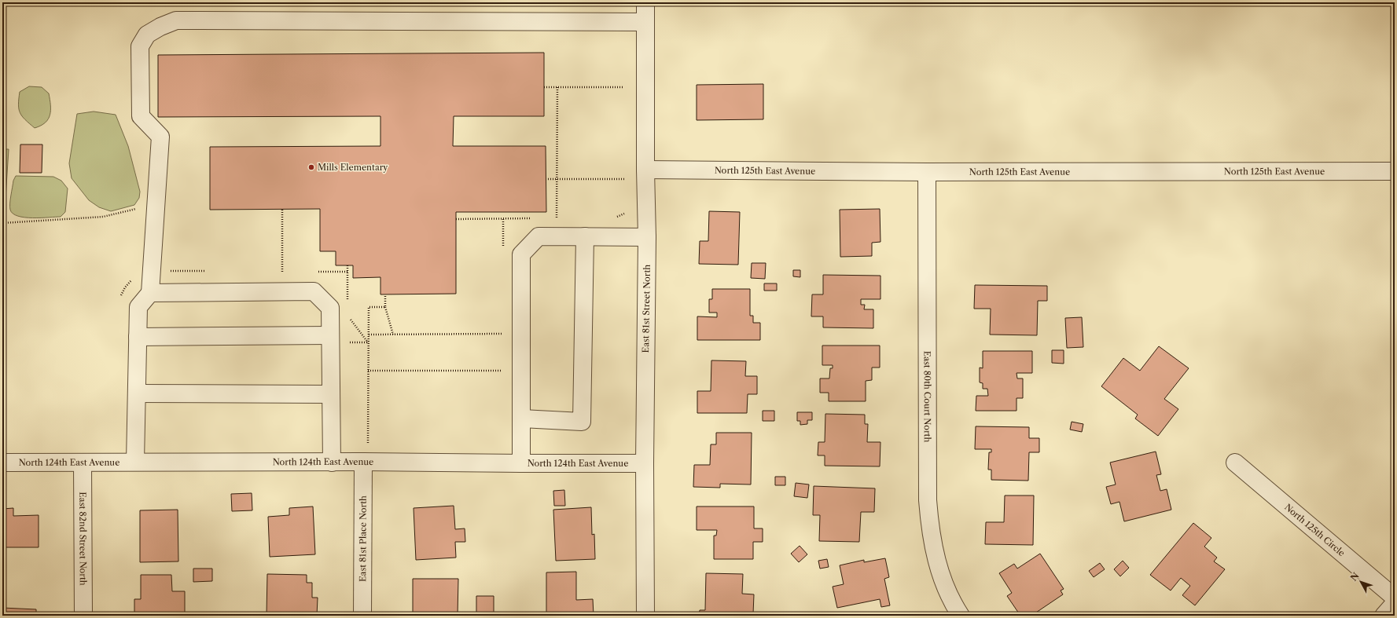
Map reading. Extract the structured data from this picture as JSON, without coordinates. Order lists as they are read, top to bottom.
{
  "streets": {
    "street": [
      "North 125th East Avenue",
      "East 81st Street North",
      "East 80th Court North",
      "North 124th East Avenue",
      "North 125th Circle",
      "East 82nd Street North",
      "East 81st Place North"
    ]
  },
  "crossings": [
    ["North 125th East Avenue", "East 81st Street North"],
    ["North 125th East Avenue", "East 80th Court North"],
    ["East 81st Street North", "North 124th East Avenue"],
    ["North 124th East Avenue", "East 82nd Street North"],
    ["North 124th East Avenue", "East 81st Place North"]
  ],
  "places": ["Mills Elementary"],
  "north": "top left"
}
